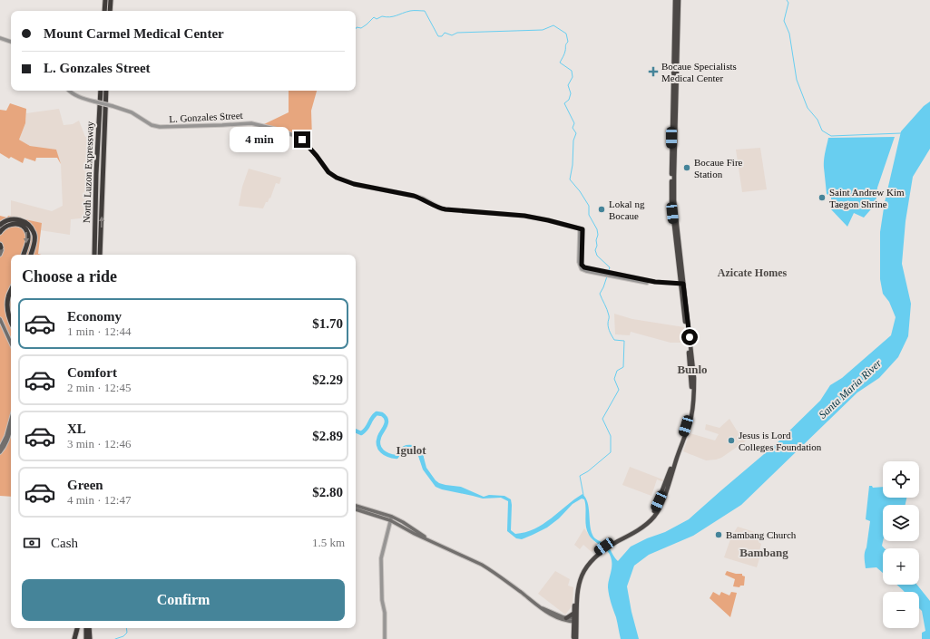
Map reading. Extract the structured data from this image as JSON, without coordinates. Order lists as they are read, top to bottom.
{
  "streets": {
    "highway": ["North Luzon Expressway"],
    "street": ["L. Gonzales Street"]
  },
  "districts": [
    "Azicate Homes",
    "Bunlo",
    "Igulot",
    "Bambang"
  ],
  "water": ["Santa Maria River"],
  "places": {
    "health": ["Bocaue Specialists Medical Center"],
    "other": [
      "Bocaue Fire Station",
      "Saint Andrew Kim Taegon Shrine",
      "Lokal ng Bocaue",
      "Jesus is Lord Colleges Foundation",
      "Bambang Church"
    ]
  },
  "page": {
    "banner": ["Mount Carmel Medical Center", "L. Gonzales Street"],
    "bubble": "4 min",
    "heading": "Choose a ride",
    "list": [
      {
        "name": "Economy",
        "note": "1 min · 12:44",
        "value": "$1.70"
      },
      {
        "name": "Comfort",
        "note": "2 min · 12:45",
        "value": "$2.29"
      },
      {
        "name": "XL",
        "note": "3 min · 12:46",
        "value": "$2.89"
      },
      {
        "name": "Green",
        "note": "4 min · 12:47",
        "value": "$2.80"
      }
    ],
    "map_buttons": ["+", "−"],
    "pay": ["Cash", "1.5 km"],
    "buttons": "Confirm"
  }
}
